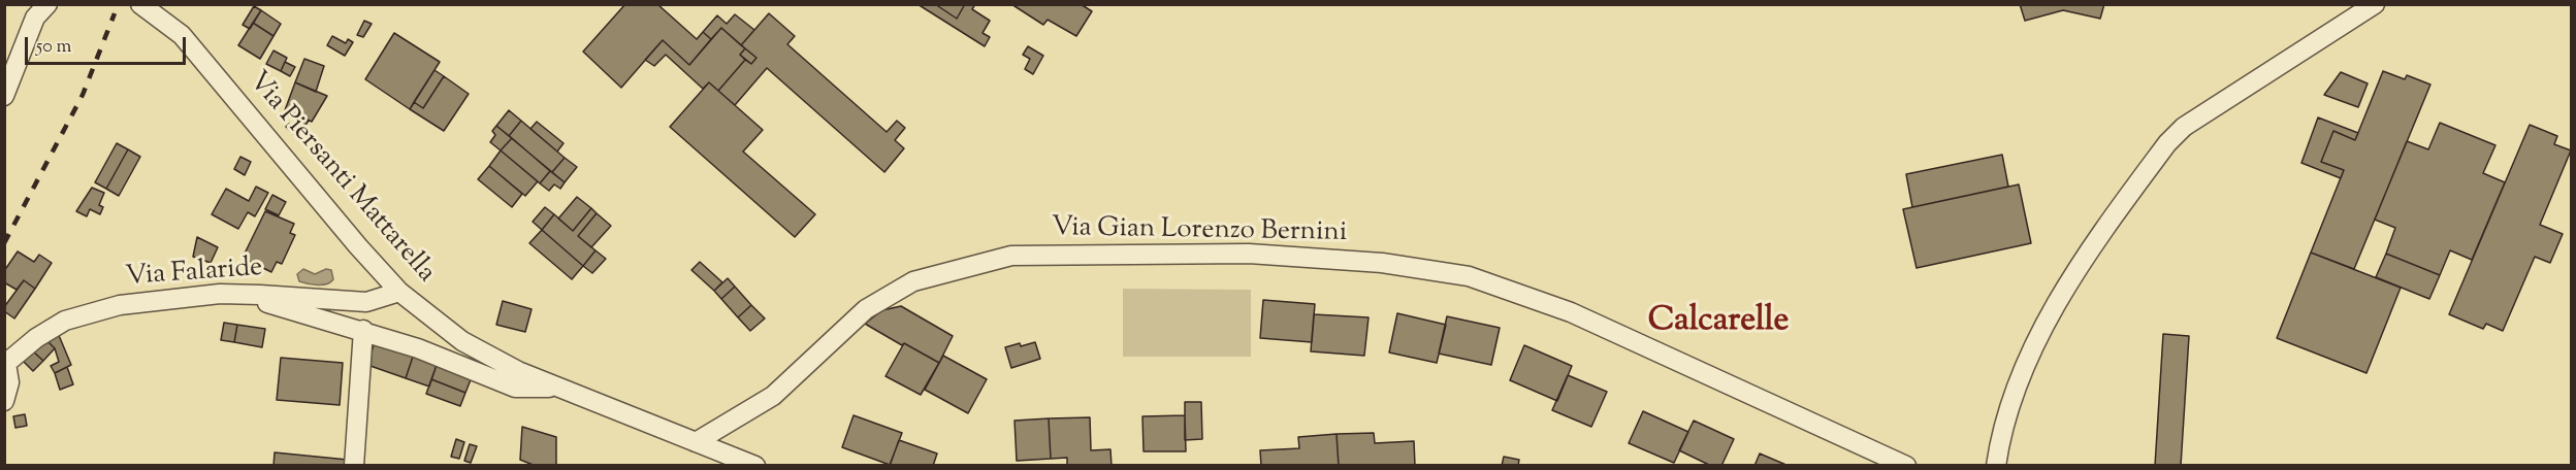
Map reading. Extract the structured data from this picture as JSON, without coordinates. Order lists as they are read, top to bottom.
{
  "streets": {
    "street": ["Via Piersanti Mattarella", "Via Gian Lorenzo Bernini", "Via Falaride"]
  },
  "crossings": [
    ["Via Piersanti Mattarella", "Via Gian Lorenzo Bernini"],
    ["Via Piersanti Mattarella", "Via Falaride"]
  ],
  "districts": ["Calcarelle"],
  "scale_bar": "50 m"
}
